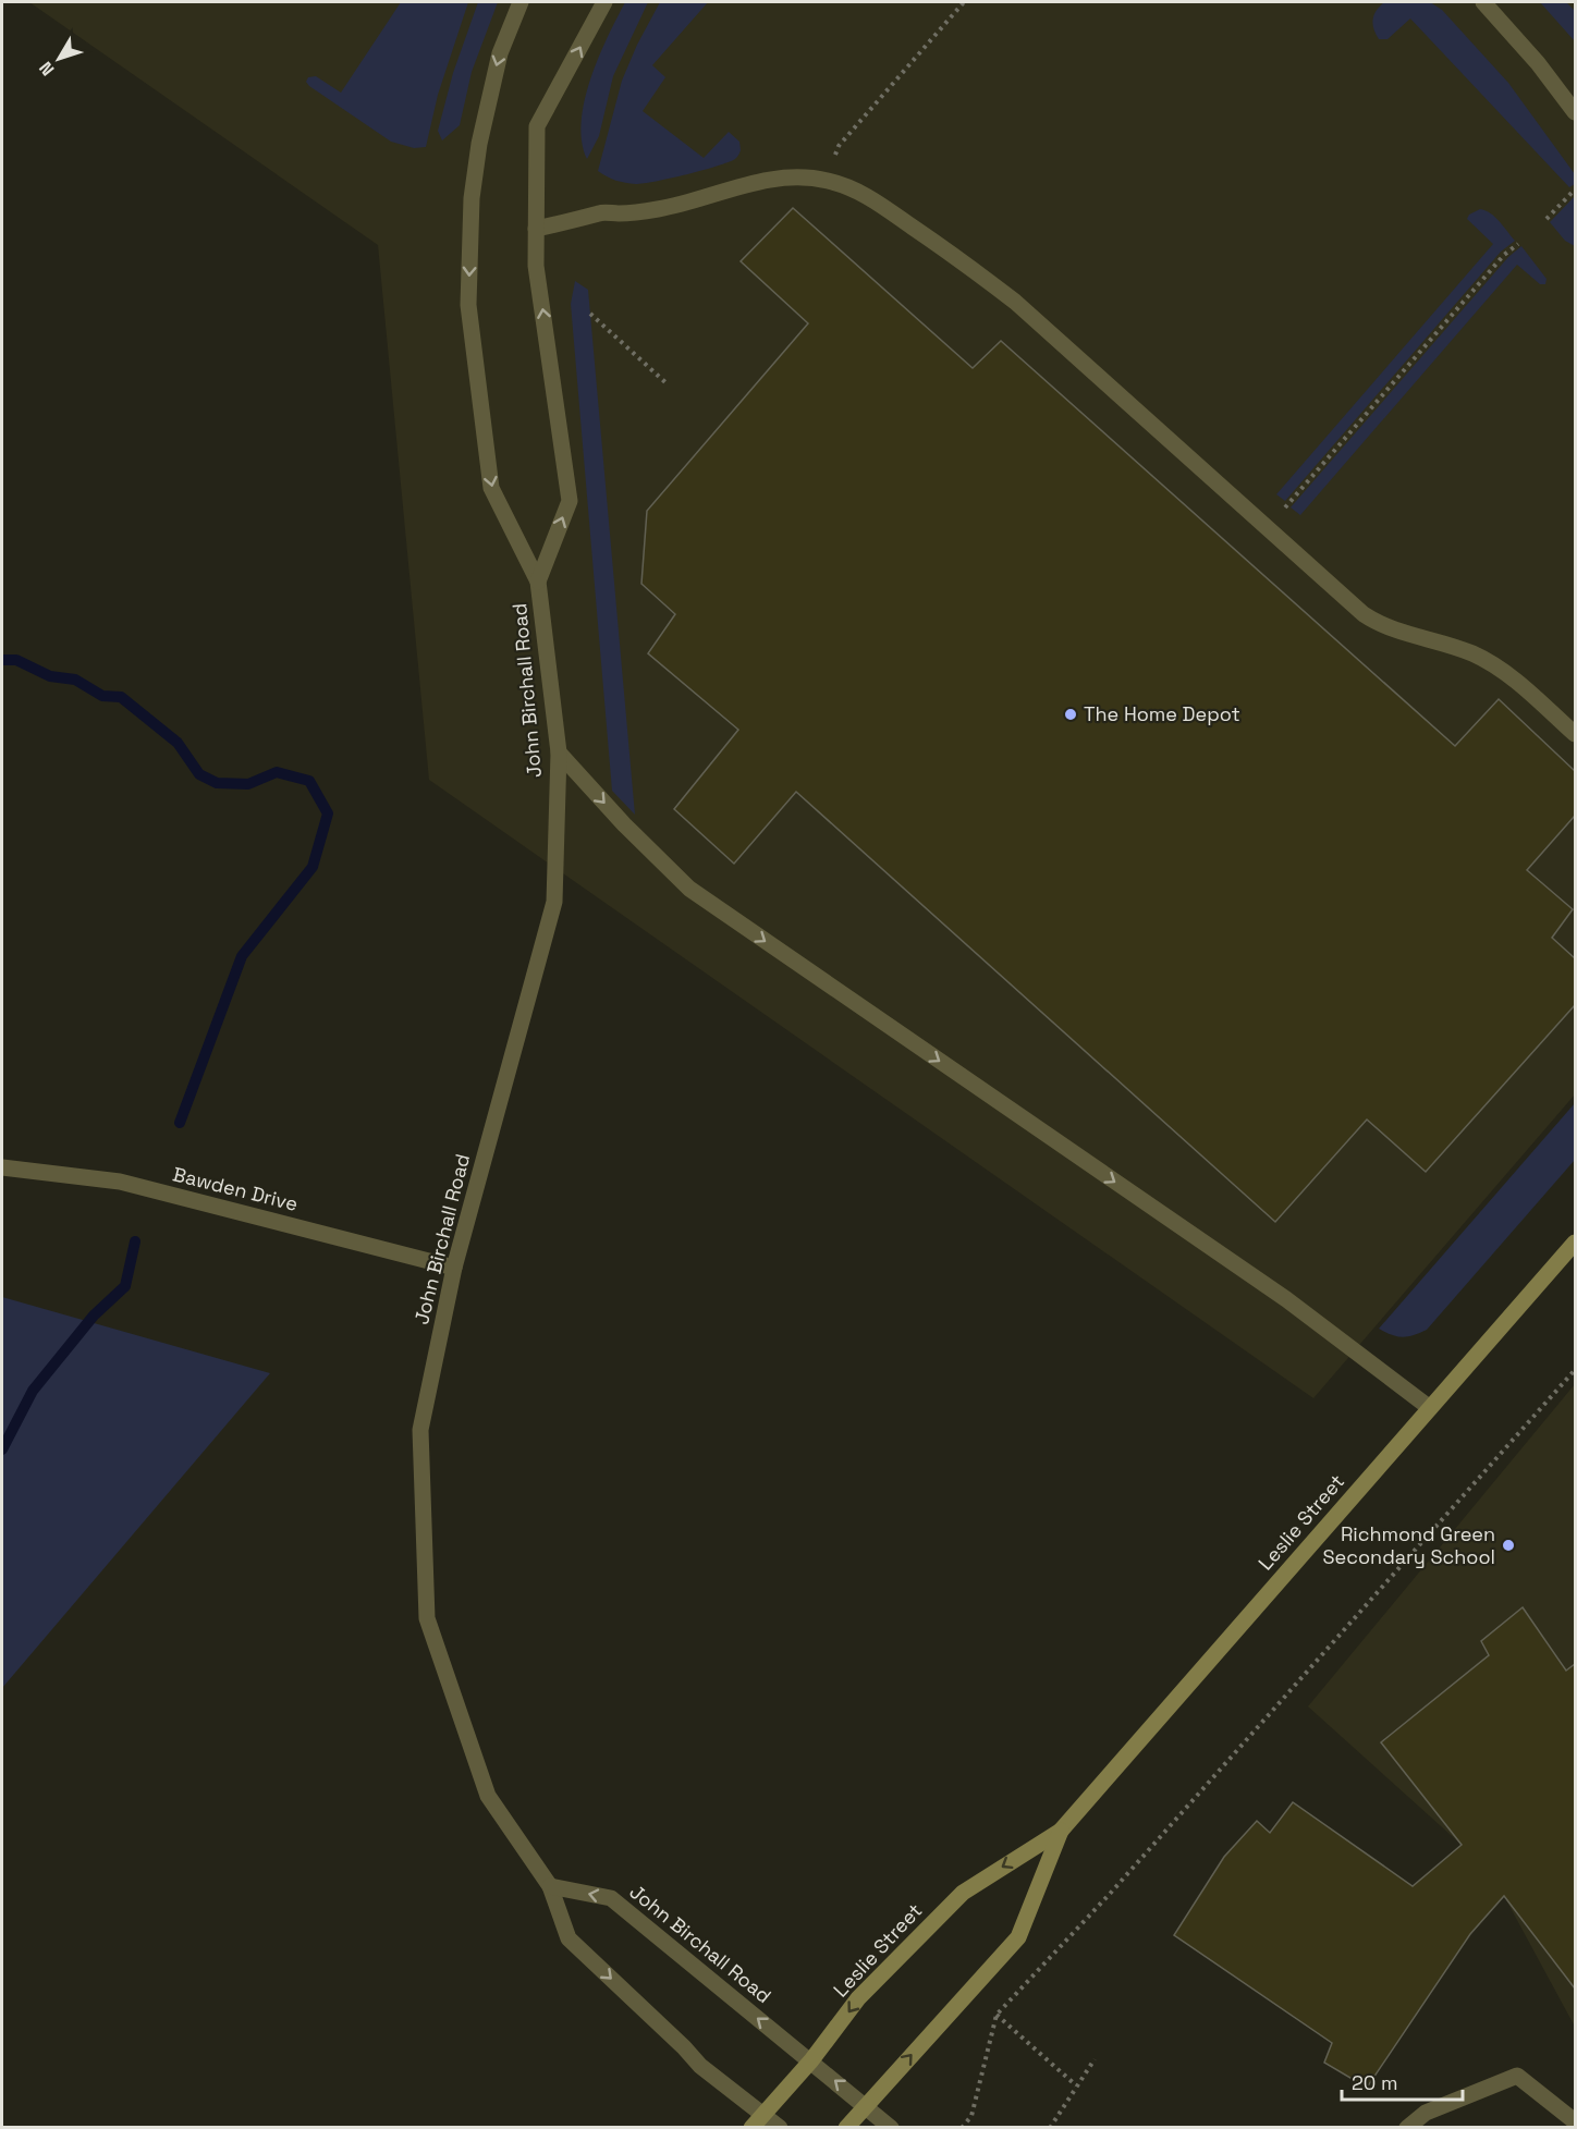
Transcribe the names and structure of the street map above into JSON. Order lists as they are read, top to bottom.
{
  "streets": {
    "main road": ["Leslie Street"],
    "street": ["John Birchall Road", "Bawden Drive"]
  },
  "crossings": [
    ["John Birchall Road", "Bawden Drive"],
    ["John Birchall Road", "Leslie Street"]
  ],
  "places": ["The Home Depot", "Richmond Green Secondary School"],
  "scale_bar": "20 m",
  "north": "bottom left"
}
